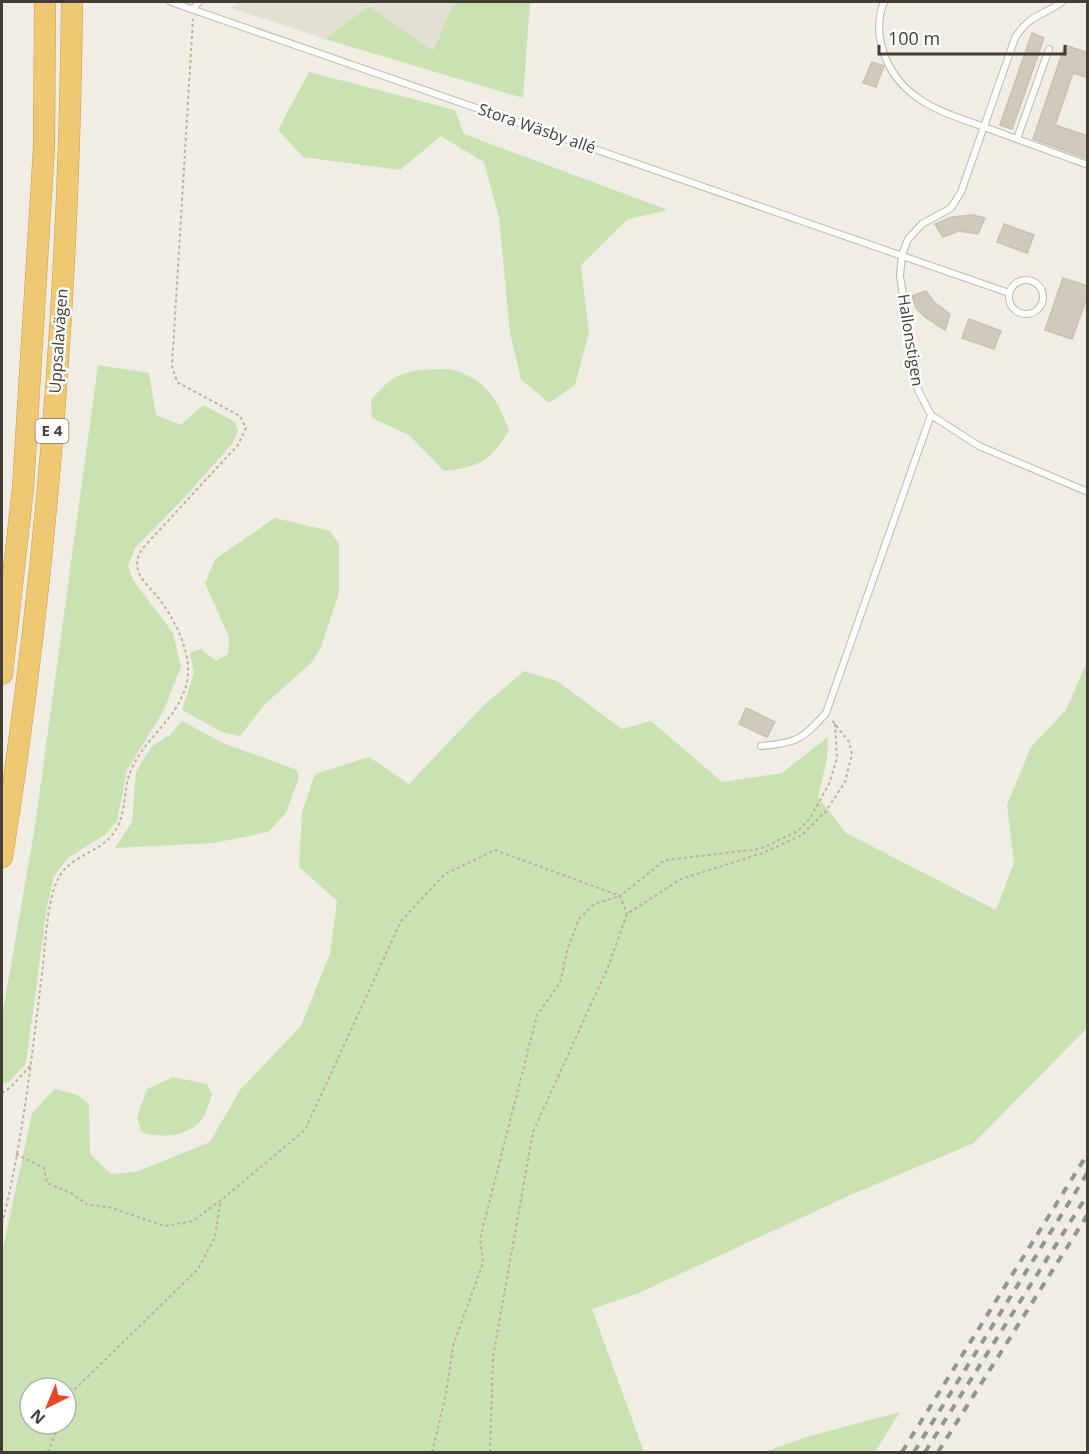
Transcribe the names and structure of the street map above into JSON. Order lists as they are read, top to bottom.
{
  "streets": {
    "highway": ["Uppsalavägen", "E 4"],
    "lane": ["Stora Wäsby allé", "Hallonstigen"]
  },
  "crossings": [
    ["Stora Wäsby allé", "Hallonstigen"]
  ],
  "scale_bar": "100 m",
  "north": "bottom left"
}
